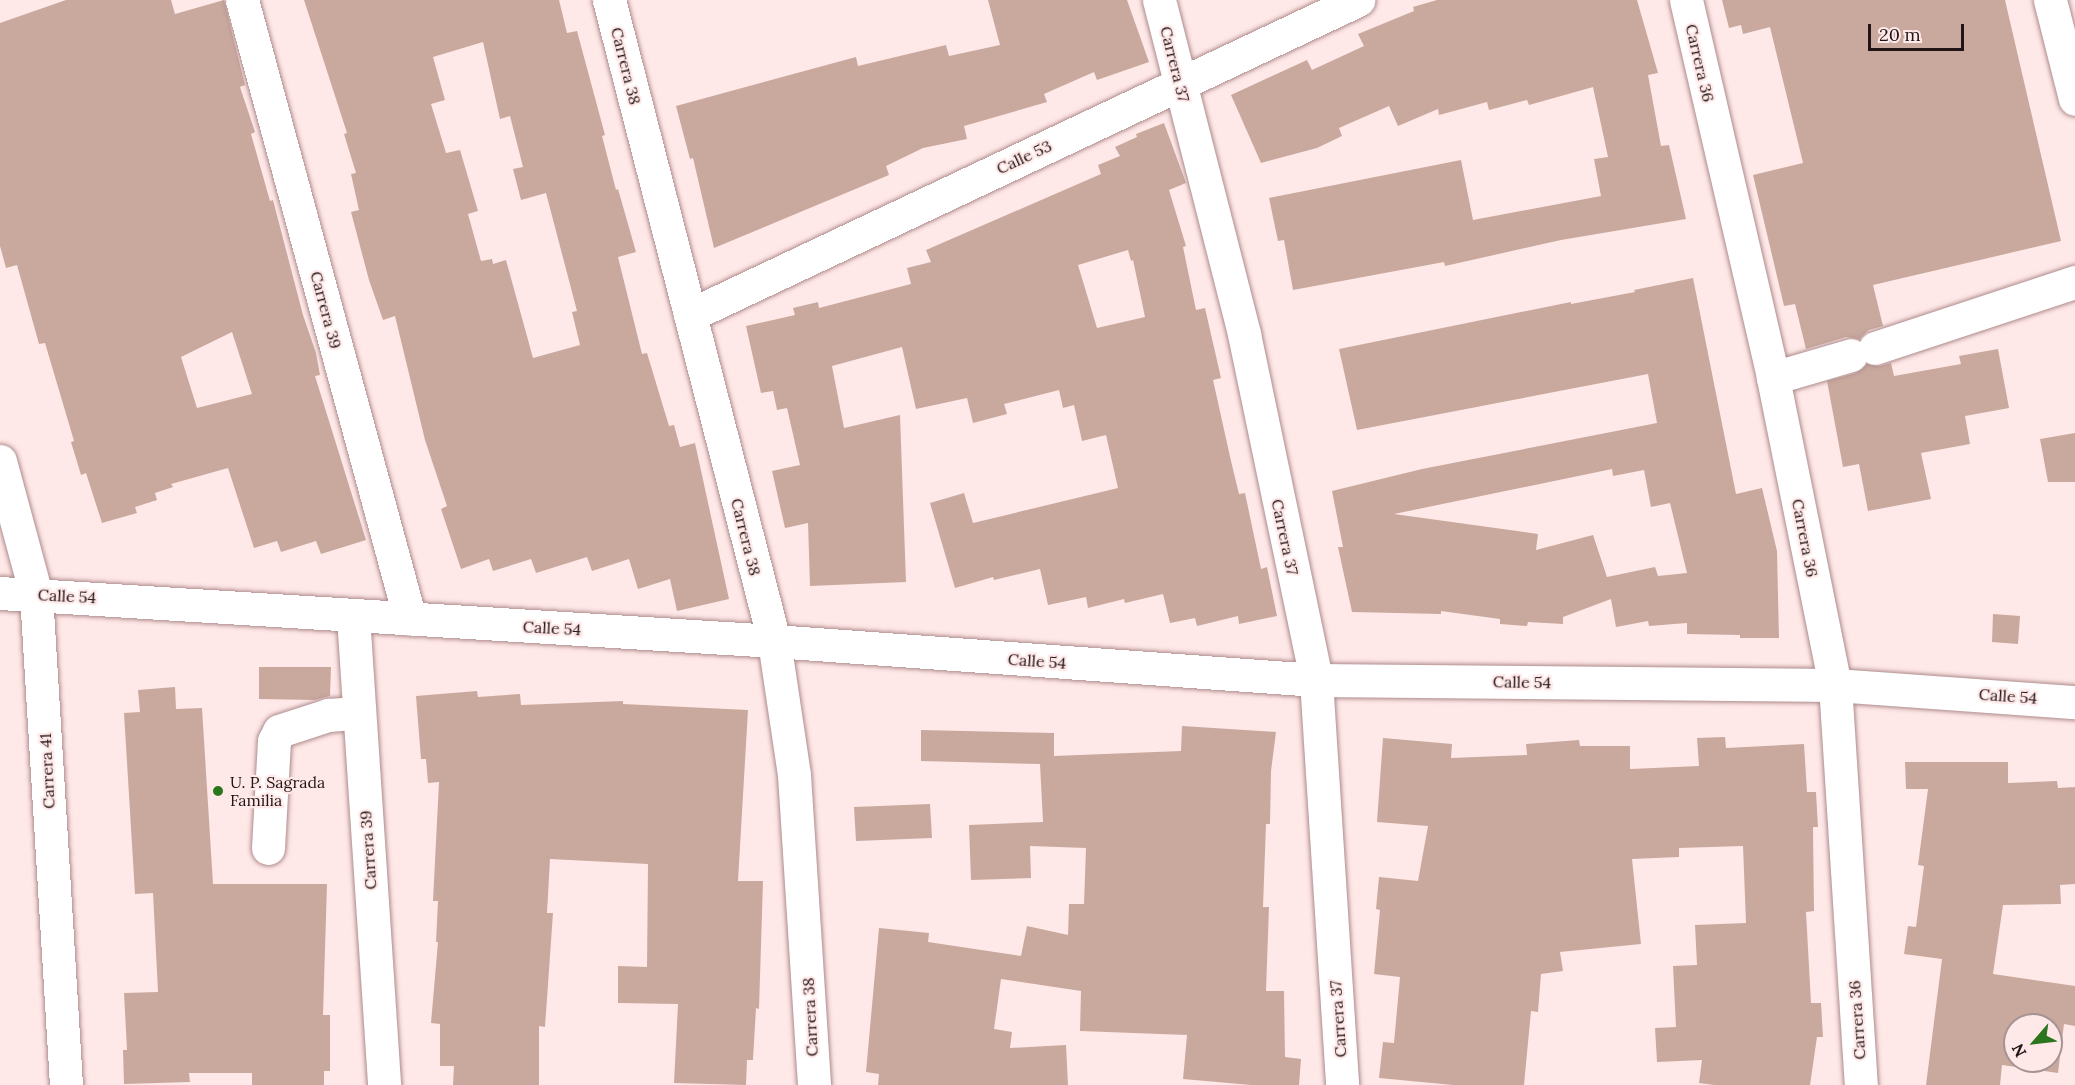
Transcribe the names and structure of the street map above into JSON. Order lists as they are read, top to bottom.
{
  "streets": {
    "street": [
      "Carrera 36",
      "Carrera 37",
      "Carrera 38",
      "Calle 53",
      "Carrera 39",
      "Calle 54",
      "Carrera 41"
    ]
  },
  "crossings": [
    ["Carrera 36", "Calle 54"],
    ["Carrera 37", "Calle 53"],
    ["Carrera 37", "Calle 54"],
    ["Carrera 38", "Calle 53"],
    ["Carrera 38", "Calle 54"],
    ["Carrera 39", "Calle 54"],
    ["Calle 54", "Carrera 41"]
  ],
  "places": ["U. P. Sagrada Familia"],
  "scale_bar": "20 m",
  "north": "bottom left"
}
